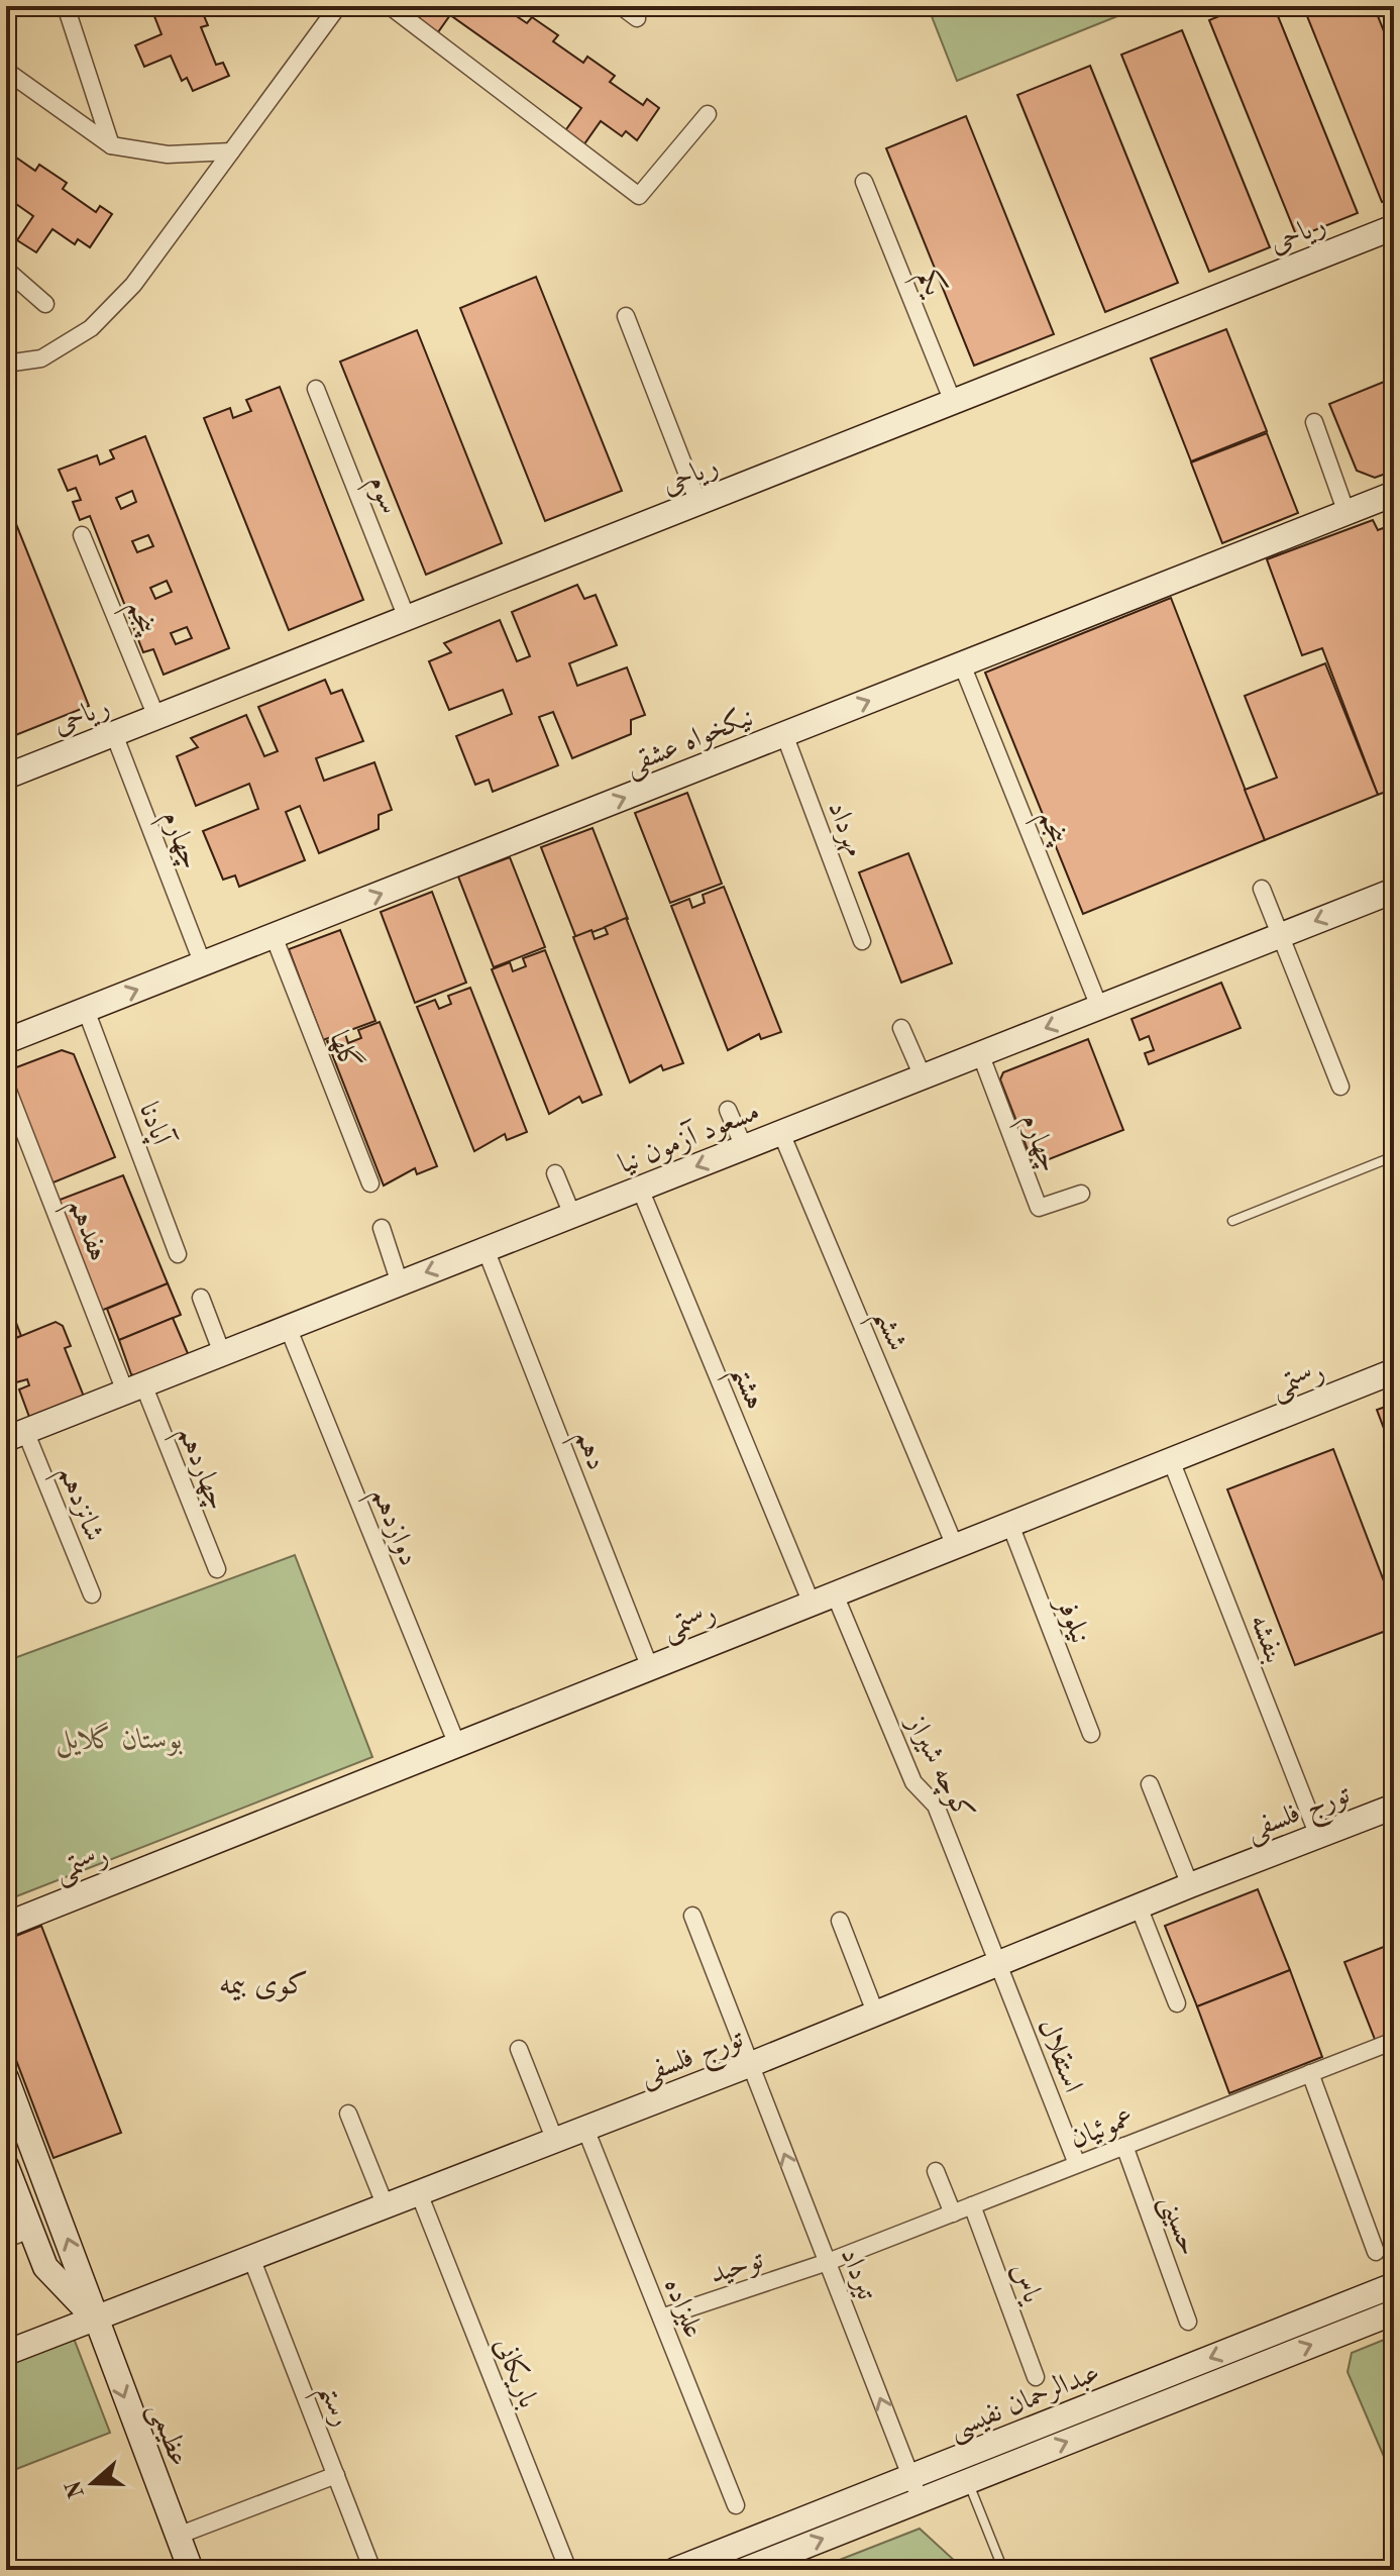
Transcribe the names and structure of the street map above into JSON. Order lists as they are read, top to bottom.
{
  "streets": {
    "street": [
      "ریاحی",
      "یکم",
      "سوم",
      "پنجم",
      "نیکخواه عشقی",
      "مهرداد",
      "چهارم",
      "گلها",
      "آپادنا",
      "مسعود آزمون نیا",
      "هفدهم",
      "ششم",
      "رستمی",
      "هشتم",
      "دهم",
      "چهاردهم",
      "شانزدهم",
      "دوازدهم",
      "نیلوفر",
      "بنفشه",
      "کوچه شیراز",
      "تورج فلسفی",
      "استقلال",
      "عموئیان",
      "حسینی",
      "توحید",
      "تیرداد",
      "یاس",
      "علیزاده",
      "باریکانی",
      "عبدالرحمان نفیسی",
      "رستم",
      "عظیمی"
    ]
  },
  "crossings": [
    ["ریاحی", "یکم"],
    ["ریاحی", "سوم"],
    ["ریاحی", "پنجم"],
    ["ریاحی", "چهارم"],
    ["پنجم", "نیکخواه عشقی"],
    ["پنجم", "مسعود آزمون نیا"],
    ["نیکخواه عشقی", "مهرداد"],
    ["نیکخواه عشقی", "چهارم"],
    ["نیکخواه عشقی", "گلها"],
    ["نیکخواه عشقی", "آپادنا"],
    ["چهارم", "مسعود آزمون نیا"],
    ["مسعود آزمون نیا", "هفدهم"],
    ["مسعود آزمون نیا", "ششم"],
    ["مسعود آزمون نیا", "هشتم"],
    ["مسعود آزمون نیا", "دهم"],
    ["مسعود آزمون نیا", "چهاردهم"],
    ["مسعود آزمون نیا", "شانزدهم"],
    ["مسعود آزمون نیا", "دوازدهم"],
    ["هفدهم", "چهاردهم"],
    ["ششم", "رستمی"],
    ["رستمی", "هشتم"],
    ["رستمی", "دهم"],
    ["رستمی", "دوازدهم"],
    ["رستمی", "نیلوفر"],
    ["رستمی", "بنفشه"],
    ["رستمی", "کوچه شیراز"],
    ["بنفشه", "تورج فلسفی"],
    ["کوچه شیراز", "تورج فلسفی"],
    ["کوچه شیراز", "استقلال"],
    ["تورج فلسفی", "استقلال"],
    ["تورج فلسفی", "تیرداد"],
    ["تورج فلسفی", "علیزاده"],
    ["تورج فلسفی", "باریکانی"],
    ["تورج فلسفی", "رستم"],
    ["تورج فلسفی", "عظیمی"],
    ["استقلال", "عموئیان"],
    ["عموئیان", "حسینی"],
    ["عموئیان", "توحید"],
    ["عموئیان", "تیرداد"],
    ["عموئیان", "یاس"],
    ["توحید", "تیرداد"],
    ["توحید", "علیزاده"],
    ["تیرداد", "عبدالرحمان نفیسی"]
  ],
  "one_way": ["نیکخواه عشقی", "تیرداد"],
  "districts": ["کوی بیمه"],
  "parks": ["بوستان گلایل"],
  "north": "left"
}
